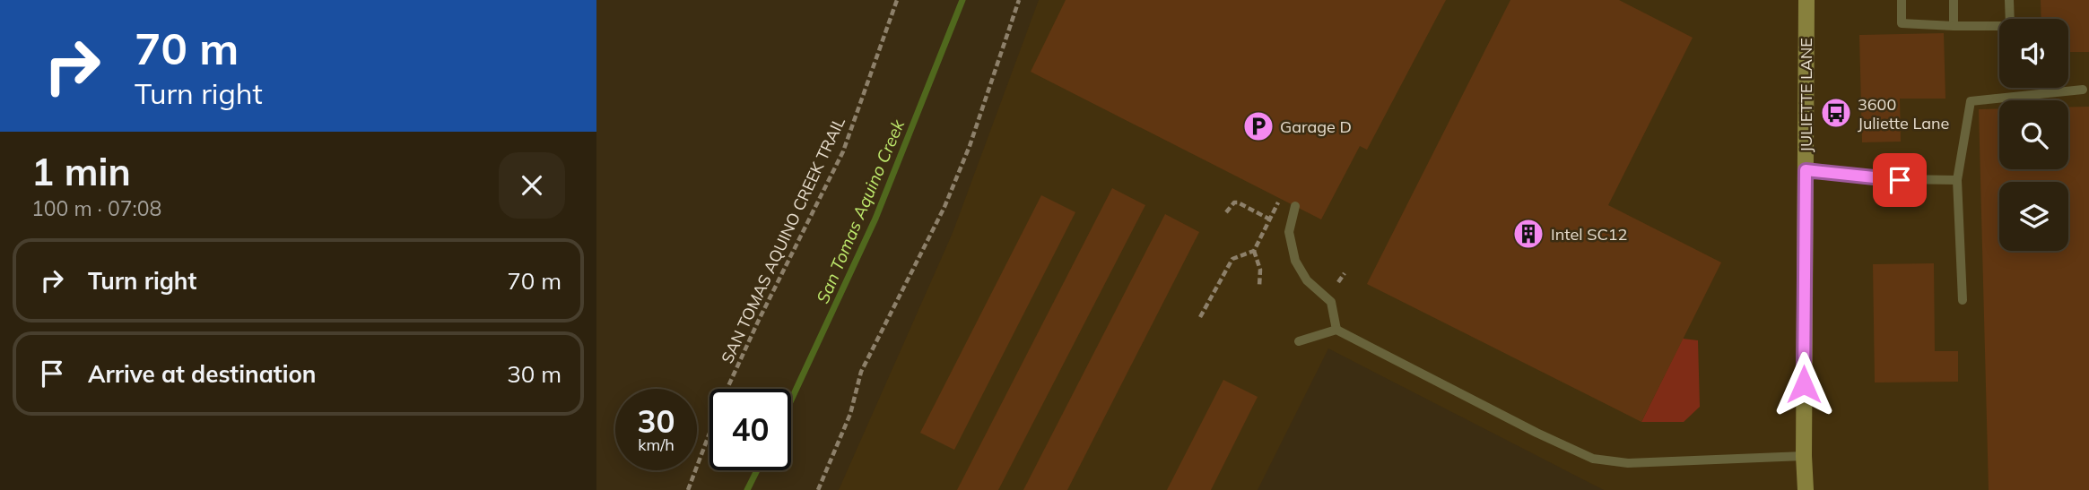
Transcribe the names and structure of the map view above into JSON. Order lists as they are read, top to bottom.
{
  "streets": {
    "street": ["JULIETTE LANE"],
    "path": ["SAN TOMAS AQUINO CREEK TRAIL"]
  },
  "water": ["San Tomas Aquino Creek"],
  "places": {
    "bus stop": ["3600 Juliette Lane"],
    "parking": ["Garage D"],
    "building": ["Intel SC12"]
  },
  "page": {
    "turn": ["70 m", "Turn right"],
    "heading": ["1 min", "100 m · 07:08"],
    "list": [
      {
        "name": "Turn right",
        "value": "70 m"
      },
      {
        "name": "Arrive at destination",
        "value": "30 m"
      }
    ],
    "speed": "30 km/h",
    "limit": "40"
  }
}
